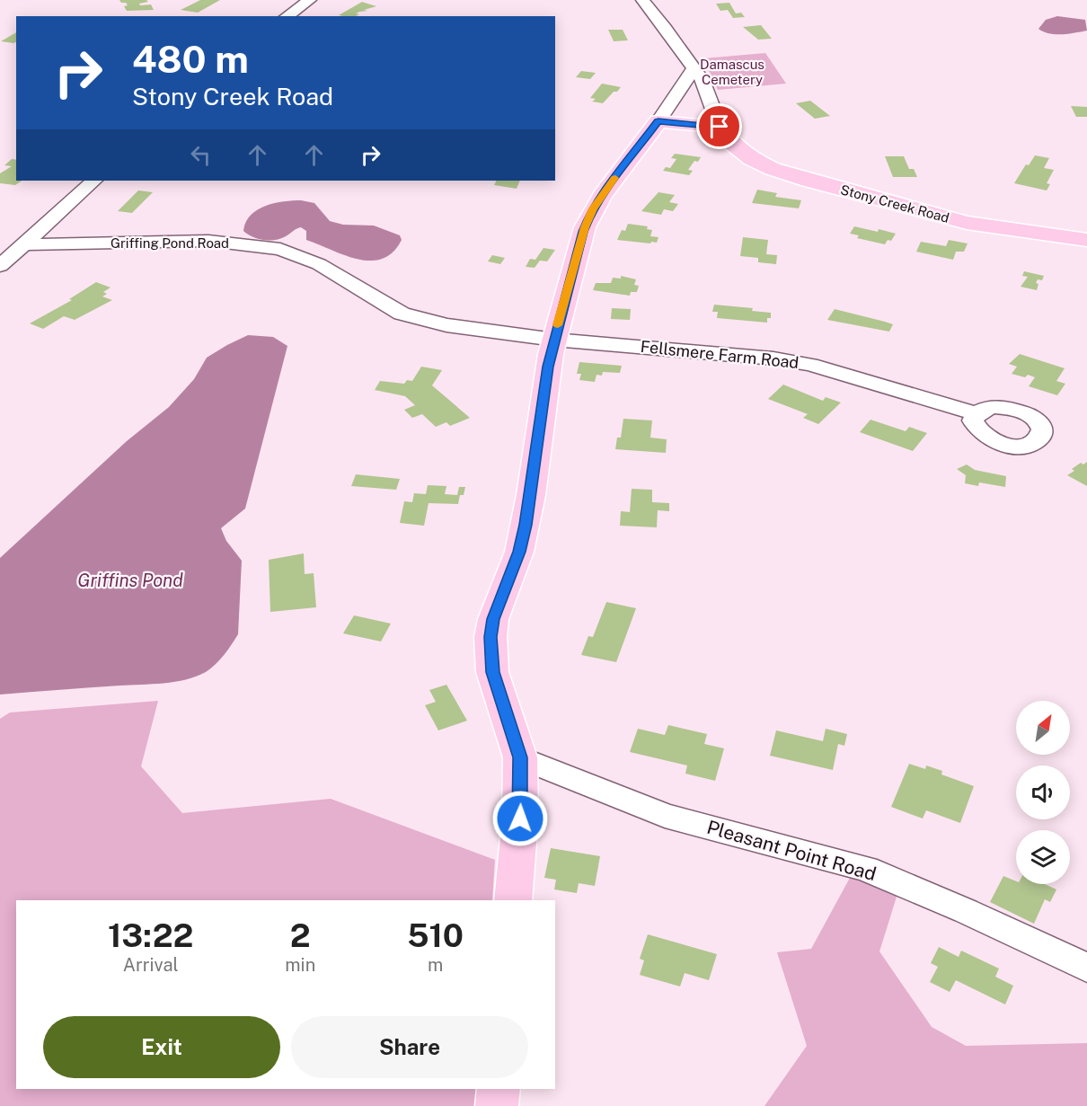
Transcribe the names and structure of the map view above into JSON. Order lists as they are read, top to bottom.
{
  "streets": {
    "main road": ["Stony Creek Road"],
    "street": ["Griffing Pond Road", "Fellsmere Farm Road", "Pleasant Point Road"]
  },
  "crossings": [
    ["Griffing Pond Road", "Fellsmere Farm Road"]
  ],
  "water": ["Griffins Pond"],
  "parks": ["Damascus Cemetery"],
  "north": "top right",
  "page": {
    "turn": ["480 m", "Stony Creek Road"],
    "eta": [
      "13:22",
      "Arrival",
      "2",
      "min",
      "510",
      "m"
    ],
    "buttons": ["Exit", "Share"]
  }
}
